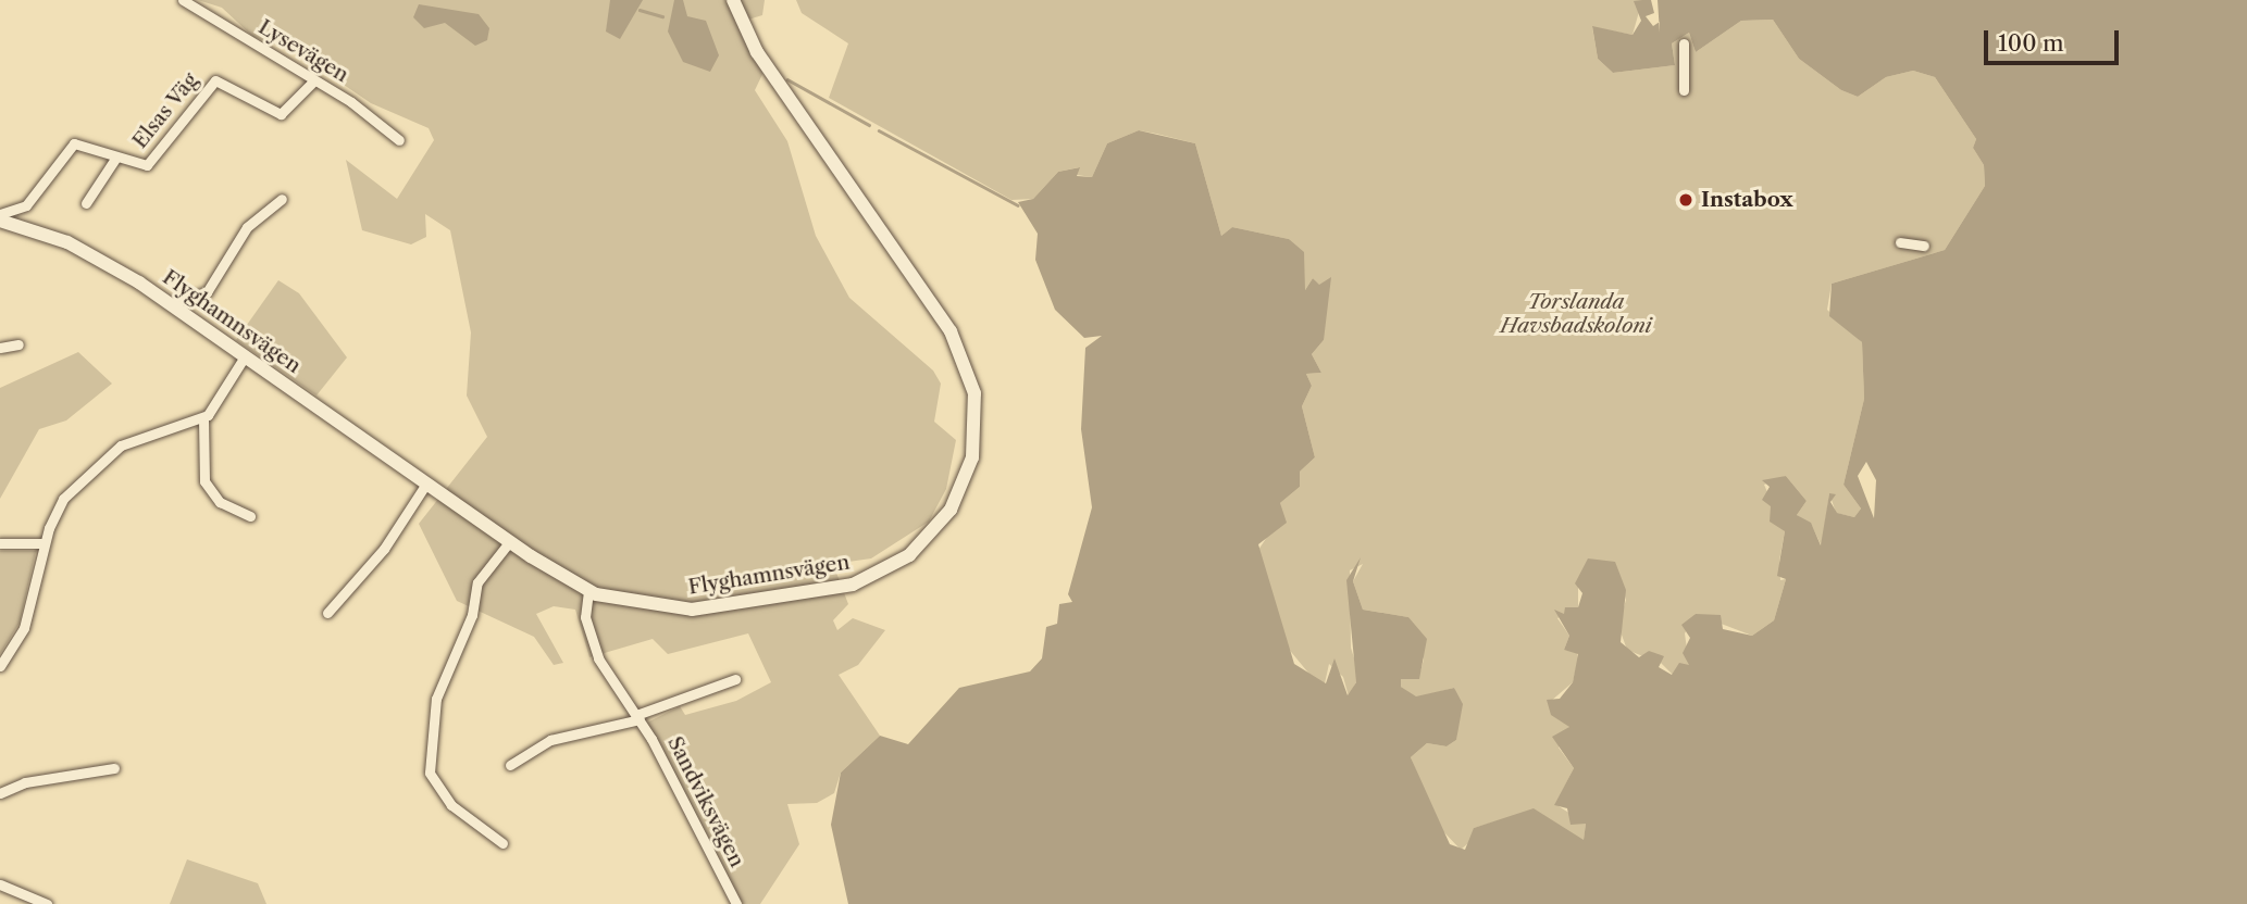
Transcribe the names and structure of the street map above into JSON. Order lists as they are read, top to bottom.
{
  "streets": {
    "street": [
      "Lysevägen",
      "Elsas Väg",
      "Flyghamnsvägen",
      "Sandviksvägen"
    ]
  },
  "crossings": [
    ["Lysevägen", "Elsas Väg"],
    ["Flyghamnsvägen", "Sandviksvägen"]
  ],
  "parks": ["Torslanda Havsbadskoloni"],
  "places": ["Instabox"],
  "scale_bar": "100 m"
}
